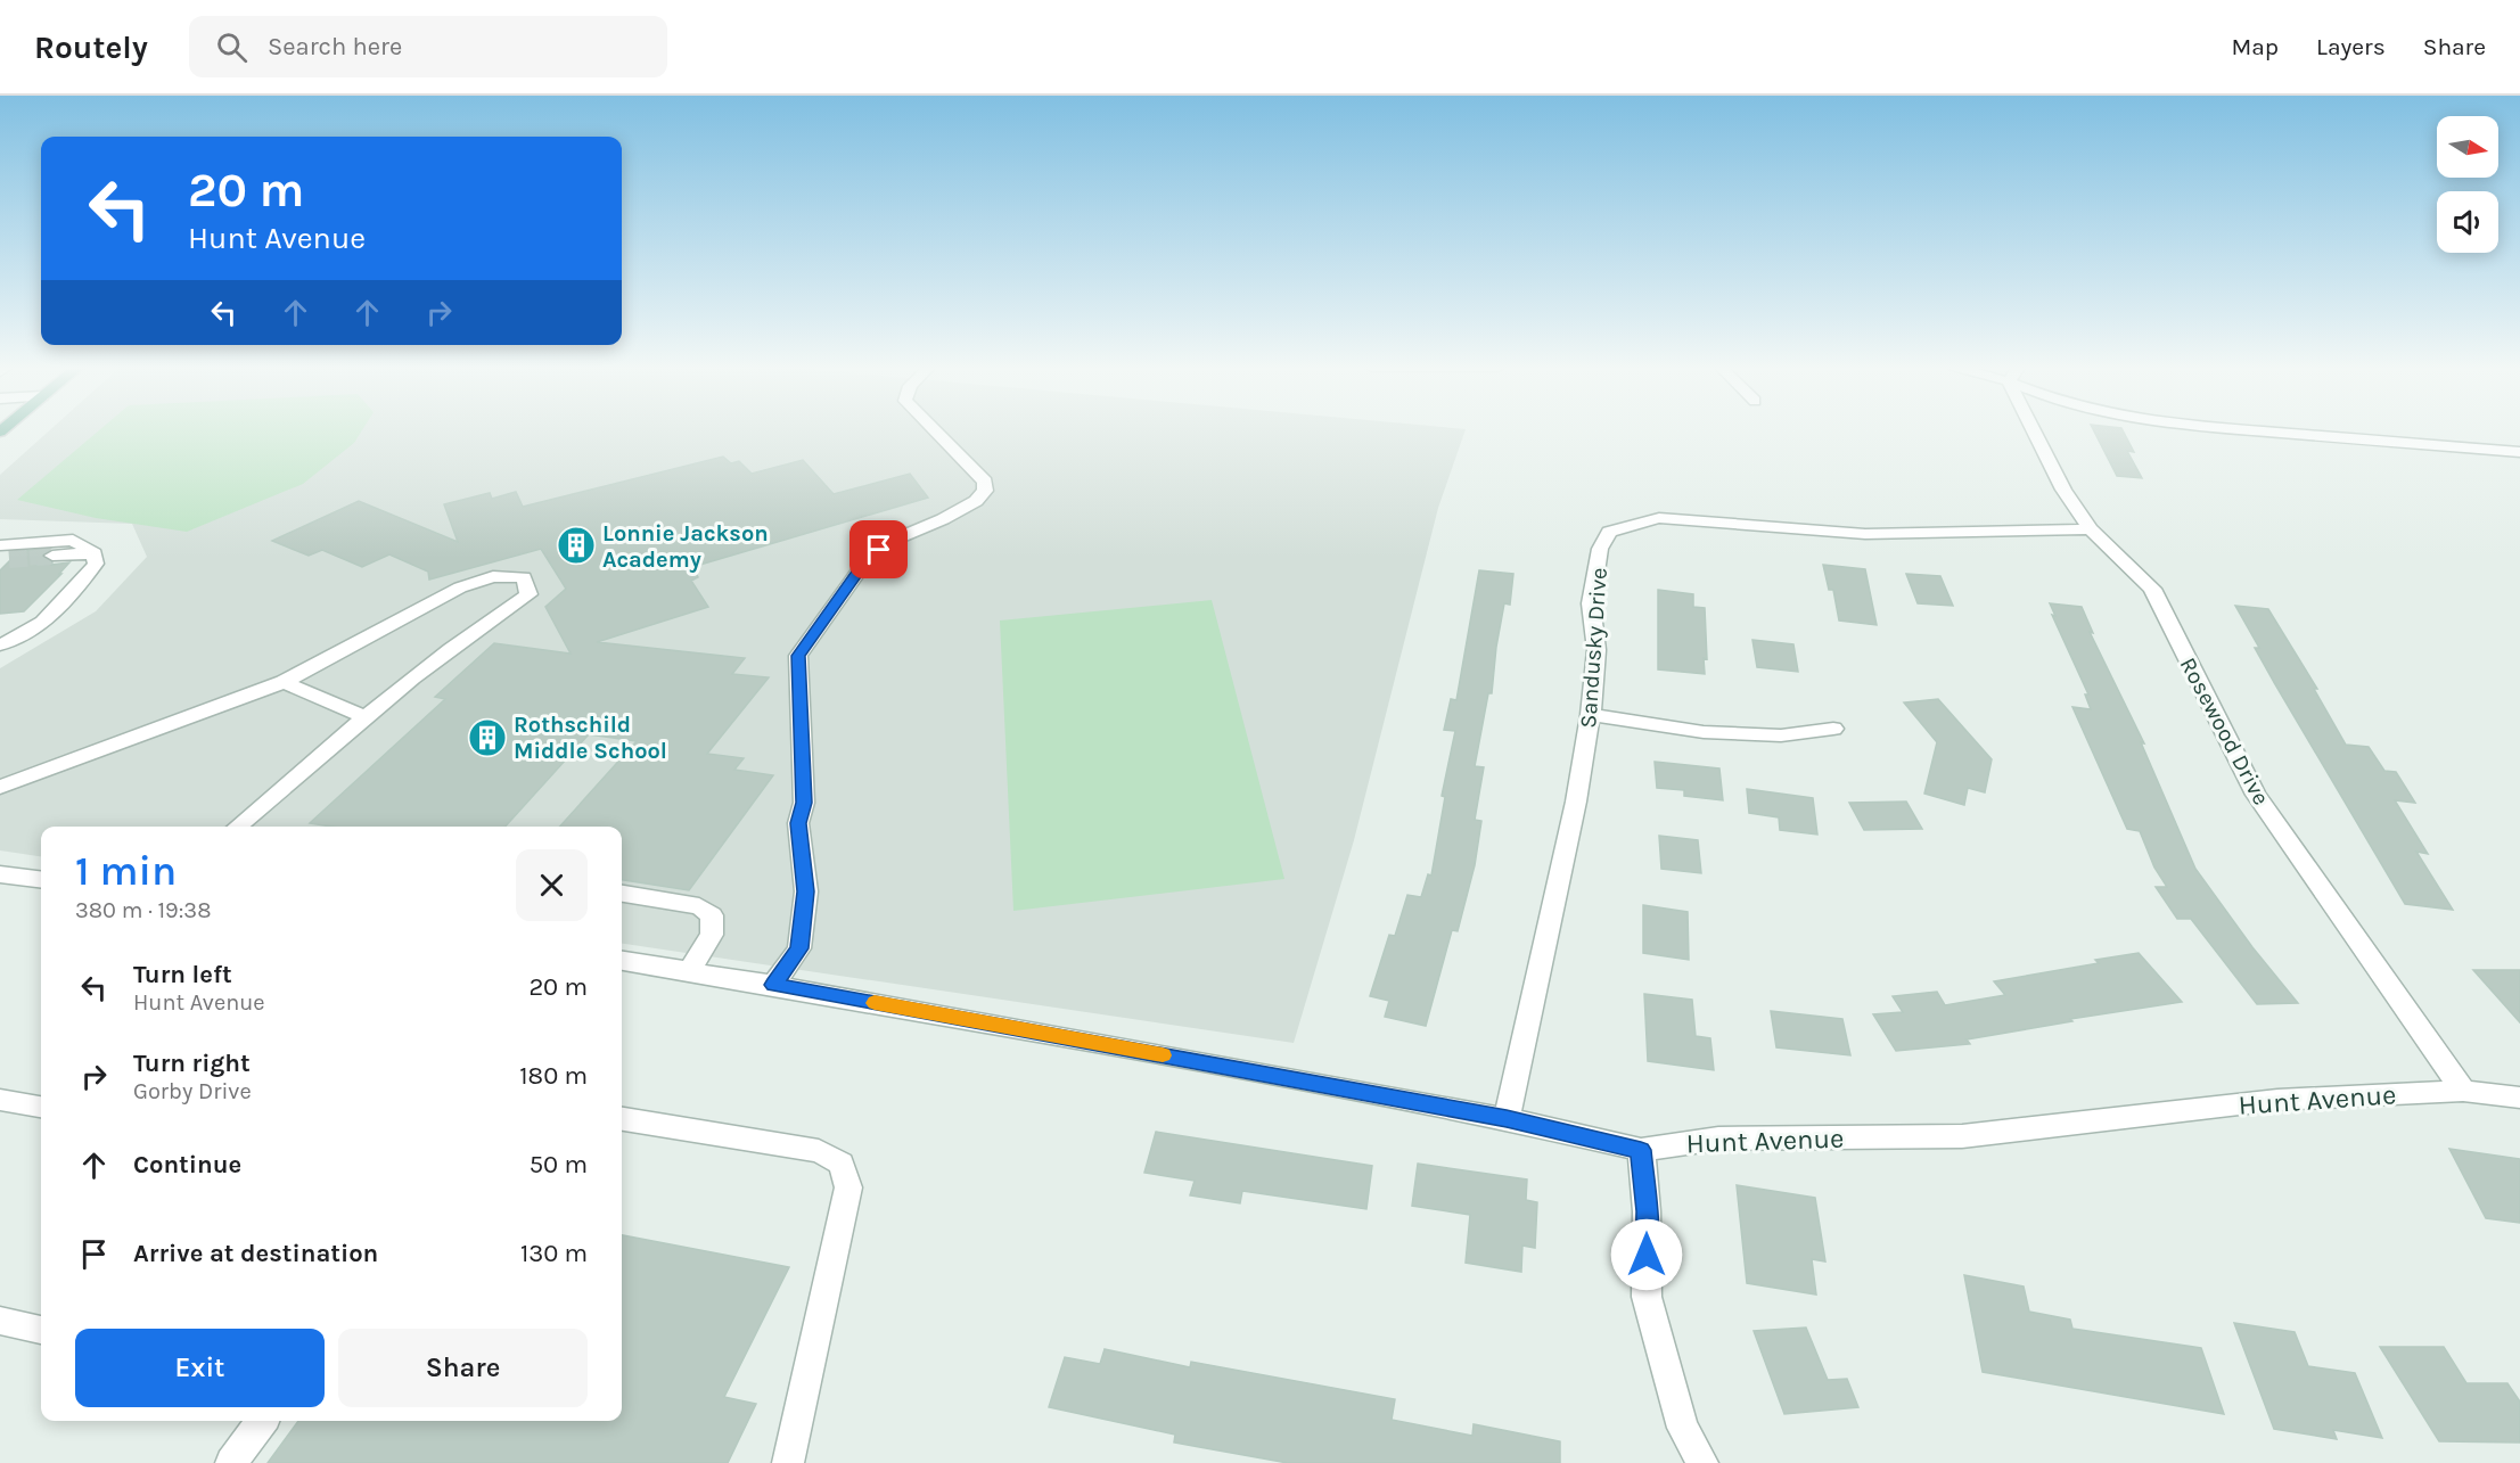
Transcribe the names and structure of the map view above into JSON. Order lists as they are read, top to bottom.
{
  "streets": {
    "street": ["Sandusky Drive", "Rosewood Drive", "Hunt Avenue"]
  },
  "crossings": [
    ["Sandusky Drive", "Rosewood Drive"],
    ["Sandusky Drive", "Hunt Avenue"],
    ["Rosewood Drive", "Hunt Avenue"]
  ],
  "places": {
    "building": ["Lonnie Jackson Academy", "Rothschild Middle School"]
  },
  "north": "right",
  "page": {
    "header": "Routely",
    "search": "Search here",
    "nav": ["Map", "Layers", "Share"],
    "turn": ["20 m", "Hunt Avenue"],
    "heading": ["1 min", "380 m · 19:38"],
    "list": [
      {
        "name": "Turn left",
        "note": "Hunt Avenue",
        "value": "20 m"
      },
      {
        "name": "Turn right",
        "note": "Gorby Drive",
        "value": "180 m"
      },
      {
        "name": "Continue",
        "value": "50 m"
      },
      {
        "name": "Arrive at destination",
        "value": "130 m"
      }
    ],
    "buttons": ["Exit", "Share"]
  }
}
